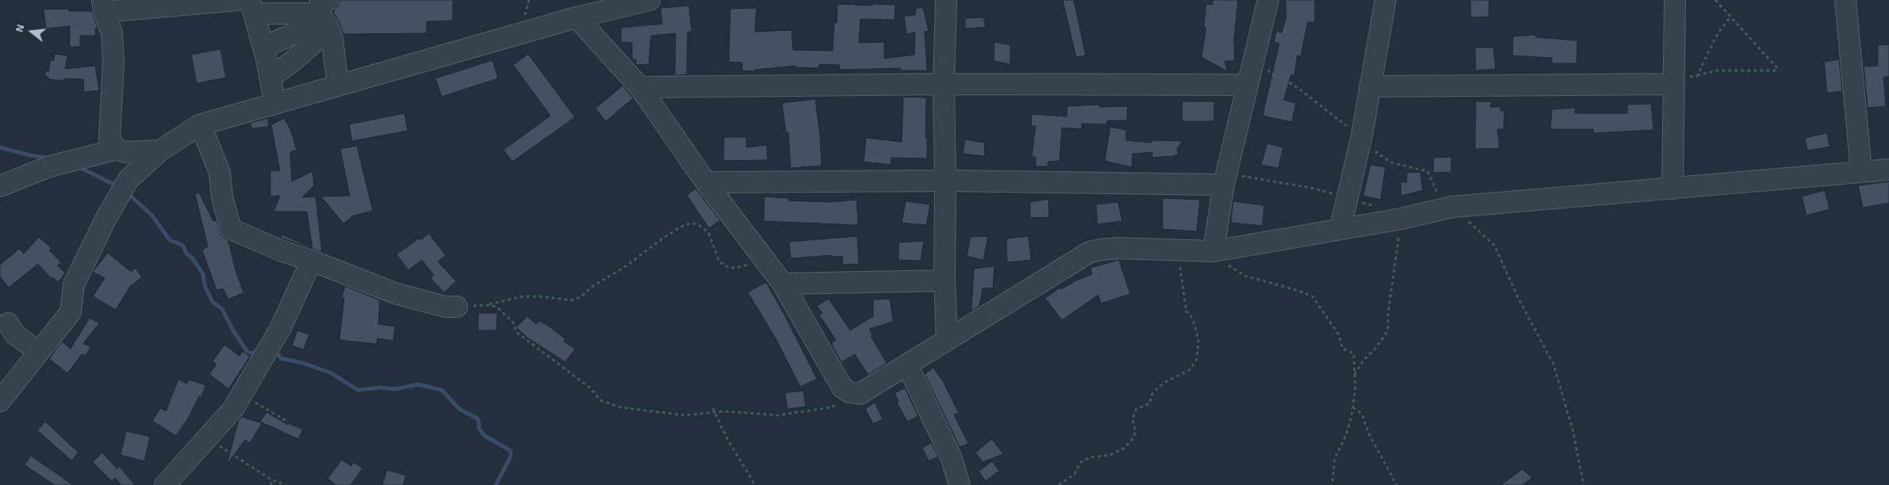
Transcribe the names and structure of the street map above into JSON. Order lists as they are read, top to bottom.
{
  "north": "left"
}
